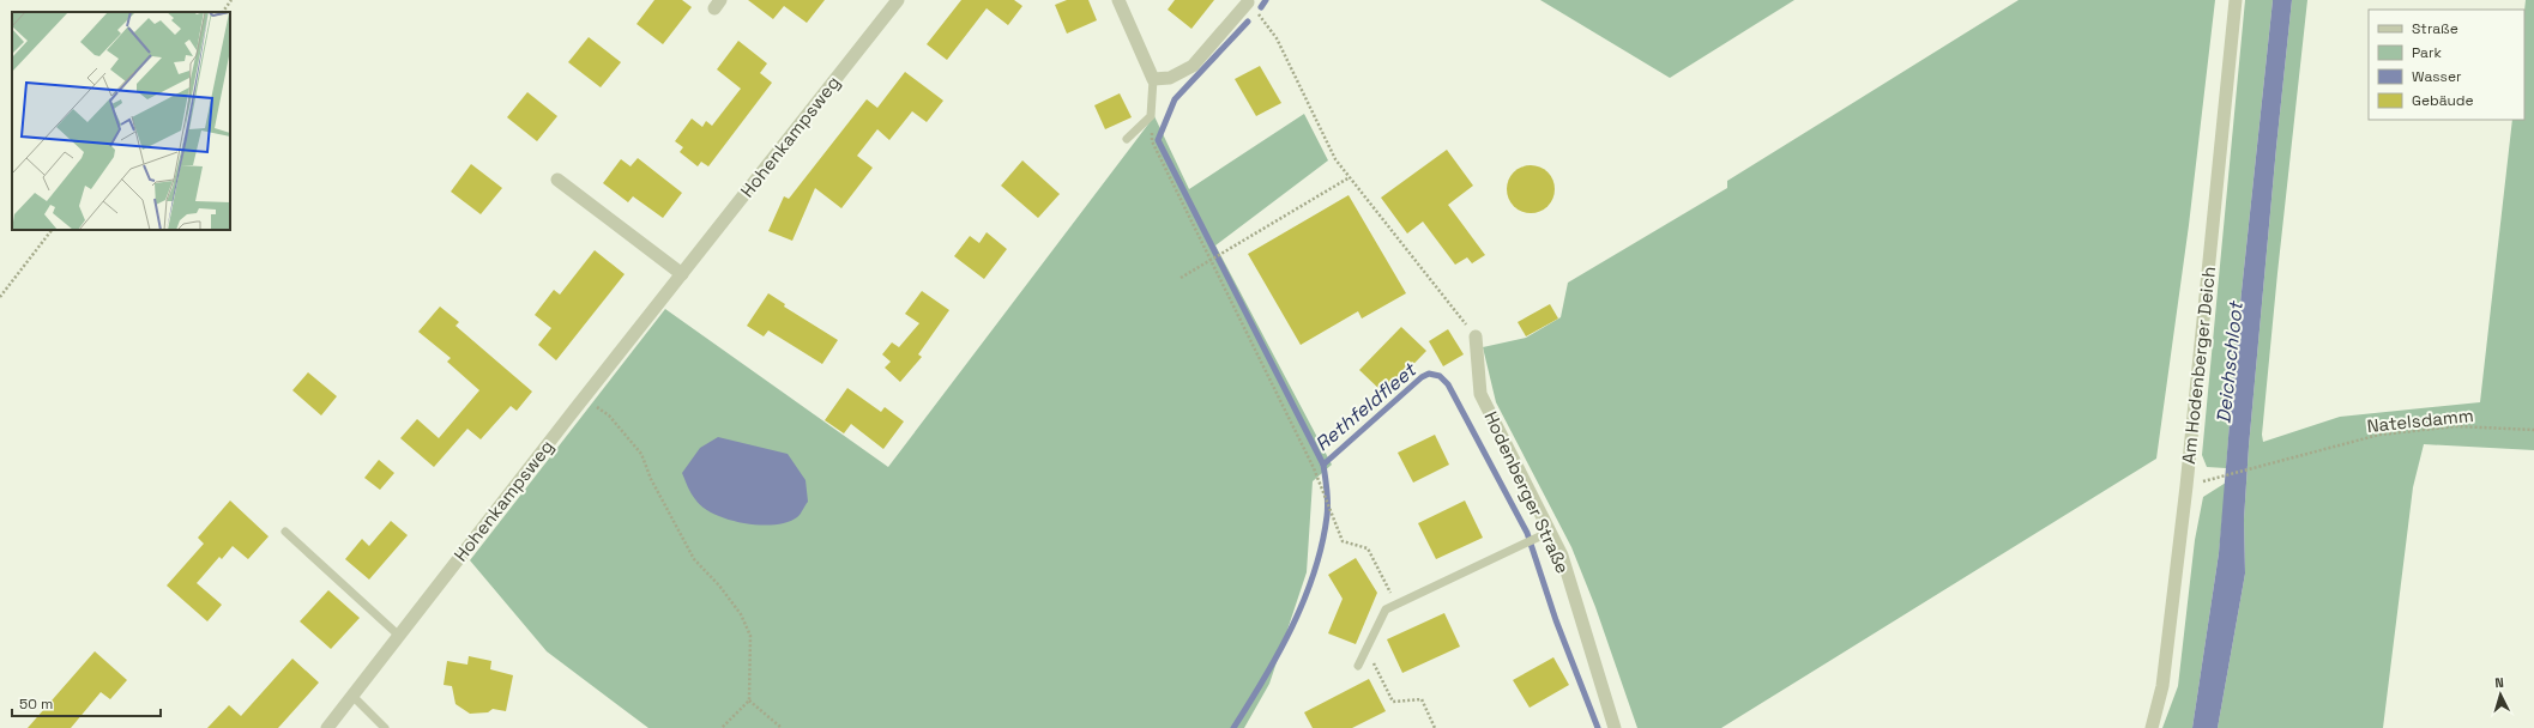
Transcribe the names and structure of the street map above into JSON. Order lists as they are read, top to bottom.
{
  "streets": {
    "street": ["Hohenkampsweg", "Am Hodenberger Deich", "Hodenberger Straße"],
    "path": ["Natelsdamm"]
  },
  "water": ["Deichschloot", "Rethfeldfleet"],
  "legend": [
    "Straße",
    "Park",
    "Wasser",
    "Gebäude"
  ],
  "scale_bar": "50 m",
  "north": "top"
}
